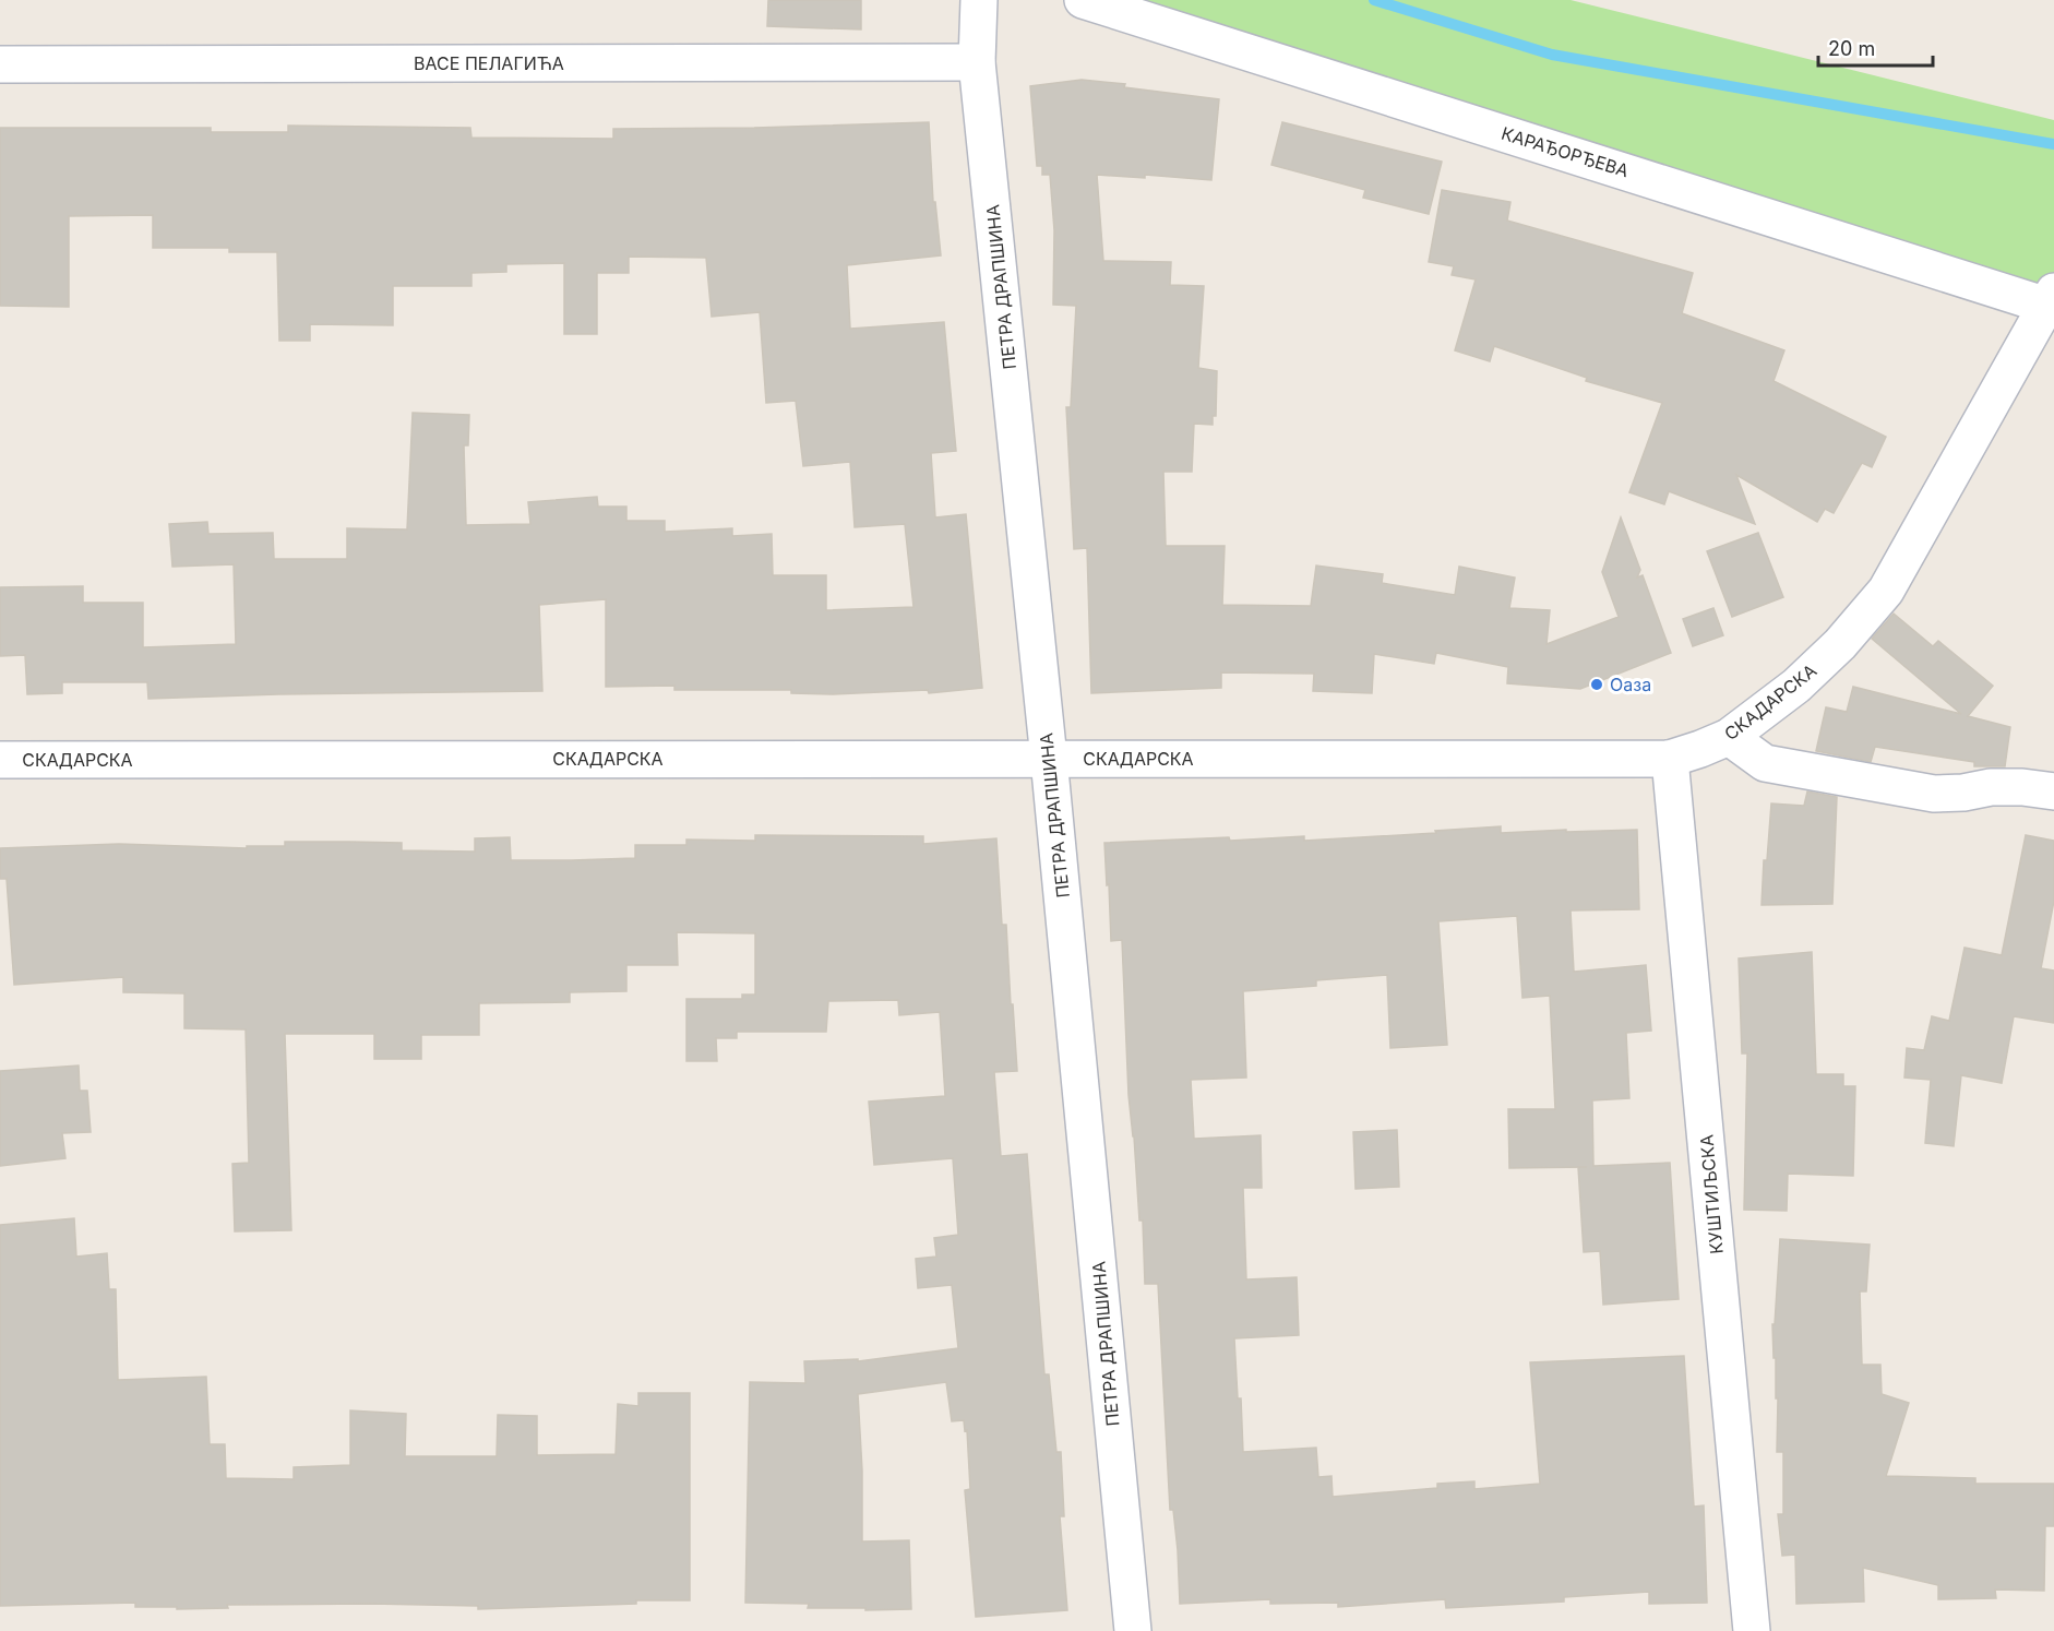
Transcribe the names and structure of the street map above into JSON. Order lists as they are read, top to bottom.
{
  "streets": {
    "street": [
      "ВАСЕ ПЕЛАГИЋА",
      "КАРАЂОРЂЕВА",
      "ПЕТРА ДРАПШИНА",
      "СКАДАРСКА",
      "КУШТИЉСКА"
    ]
  },
  "crossings": [
    ["ВАСЕ ПЕЛАГИЋА", "ПЕТРА ДРАПШИНА"],
    ["КАРАЂОРЂЕВА", "СКАДАРСКА"],
    ["ПЕТРА ДРАПШИНА", "СКАДАРСКА"],
    ["СКАДАРСКА", "КУШТИЉСКА"]
  ],
  "places": ["Оаза"],
  "scale_bar": "20 m"
}
